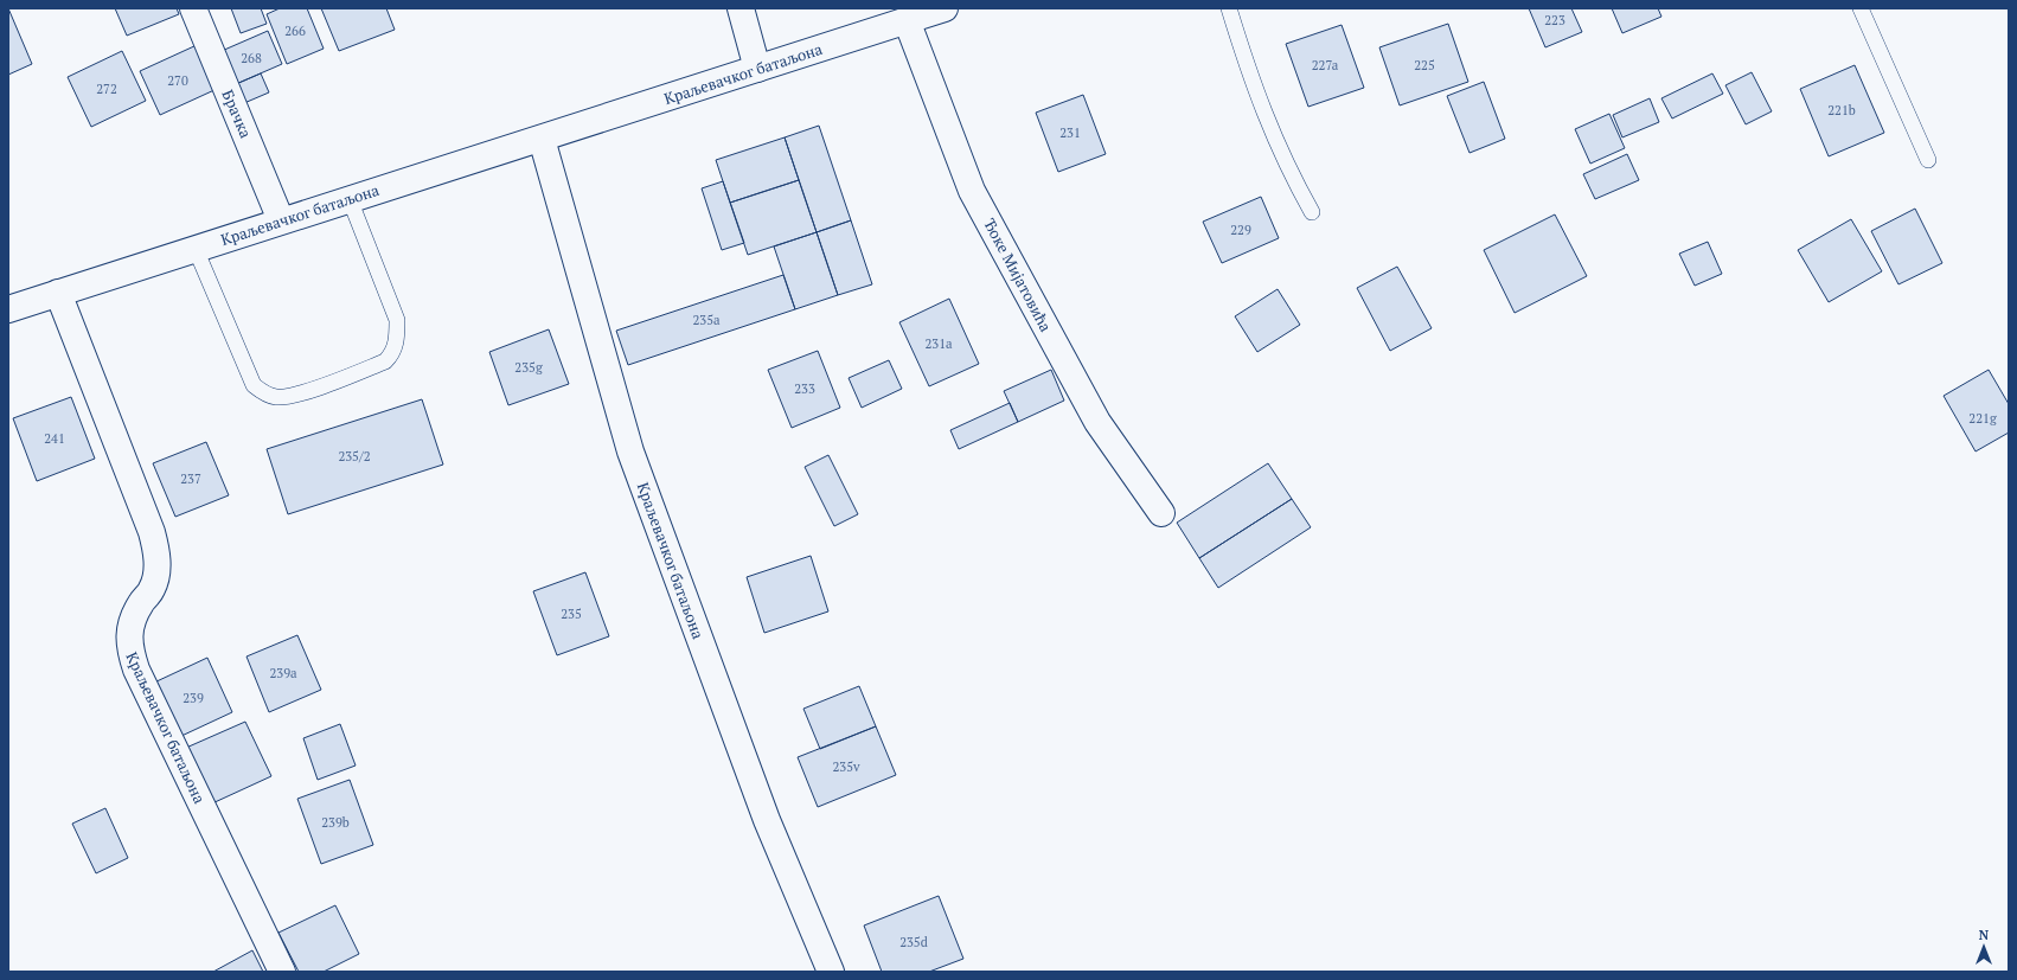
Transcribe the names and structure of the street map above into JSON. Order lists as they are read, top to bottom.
{
  "streets": {
    "street": ["Краљевачког батаљона", "Брачка", "Ђоке Мијатовића"]
  },
  "crossings": [
    ["Краљевачког батаљона", "Брачка"],
    ["Краљевачког батаљона", "Ђоке Мијатовића"]
  ],
  "house_numbers": [
    "223",
    "266",
    "268",
    "227a",
    "225",
    "270",
    "272",
    "221b",
    "231",
    "229",
    "235a",
    "231a",
    "235g",
    "233",
    "221g",
    "241",
    "235/2",
    "237",
    "235",
    "239a",
    "239",
    "235v",
    "239b",
    "235d"
  ],
  "north": "top"
}
